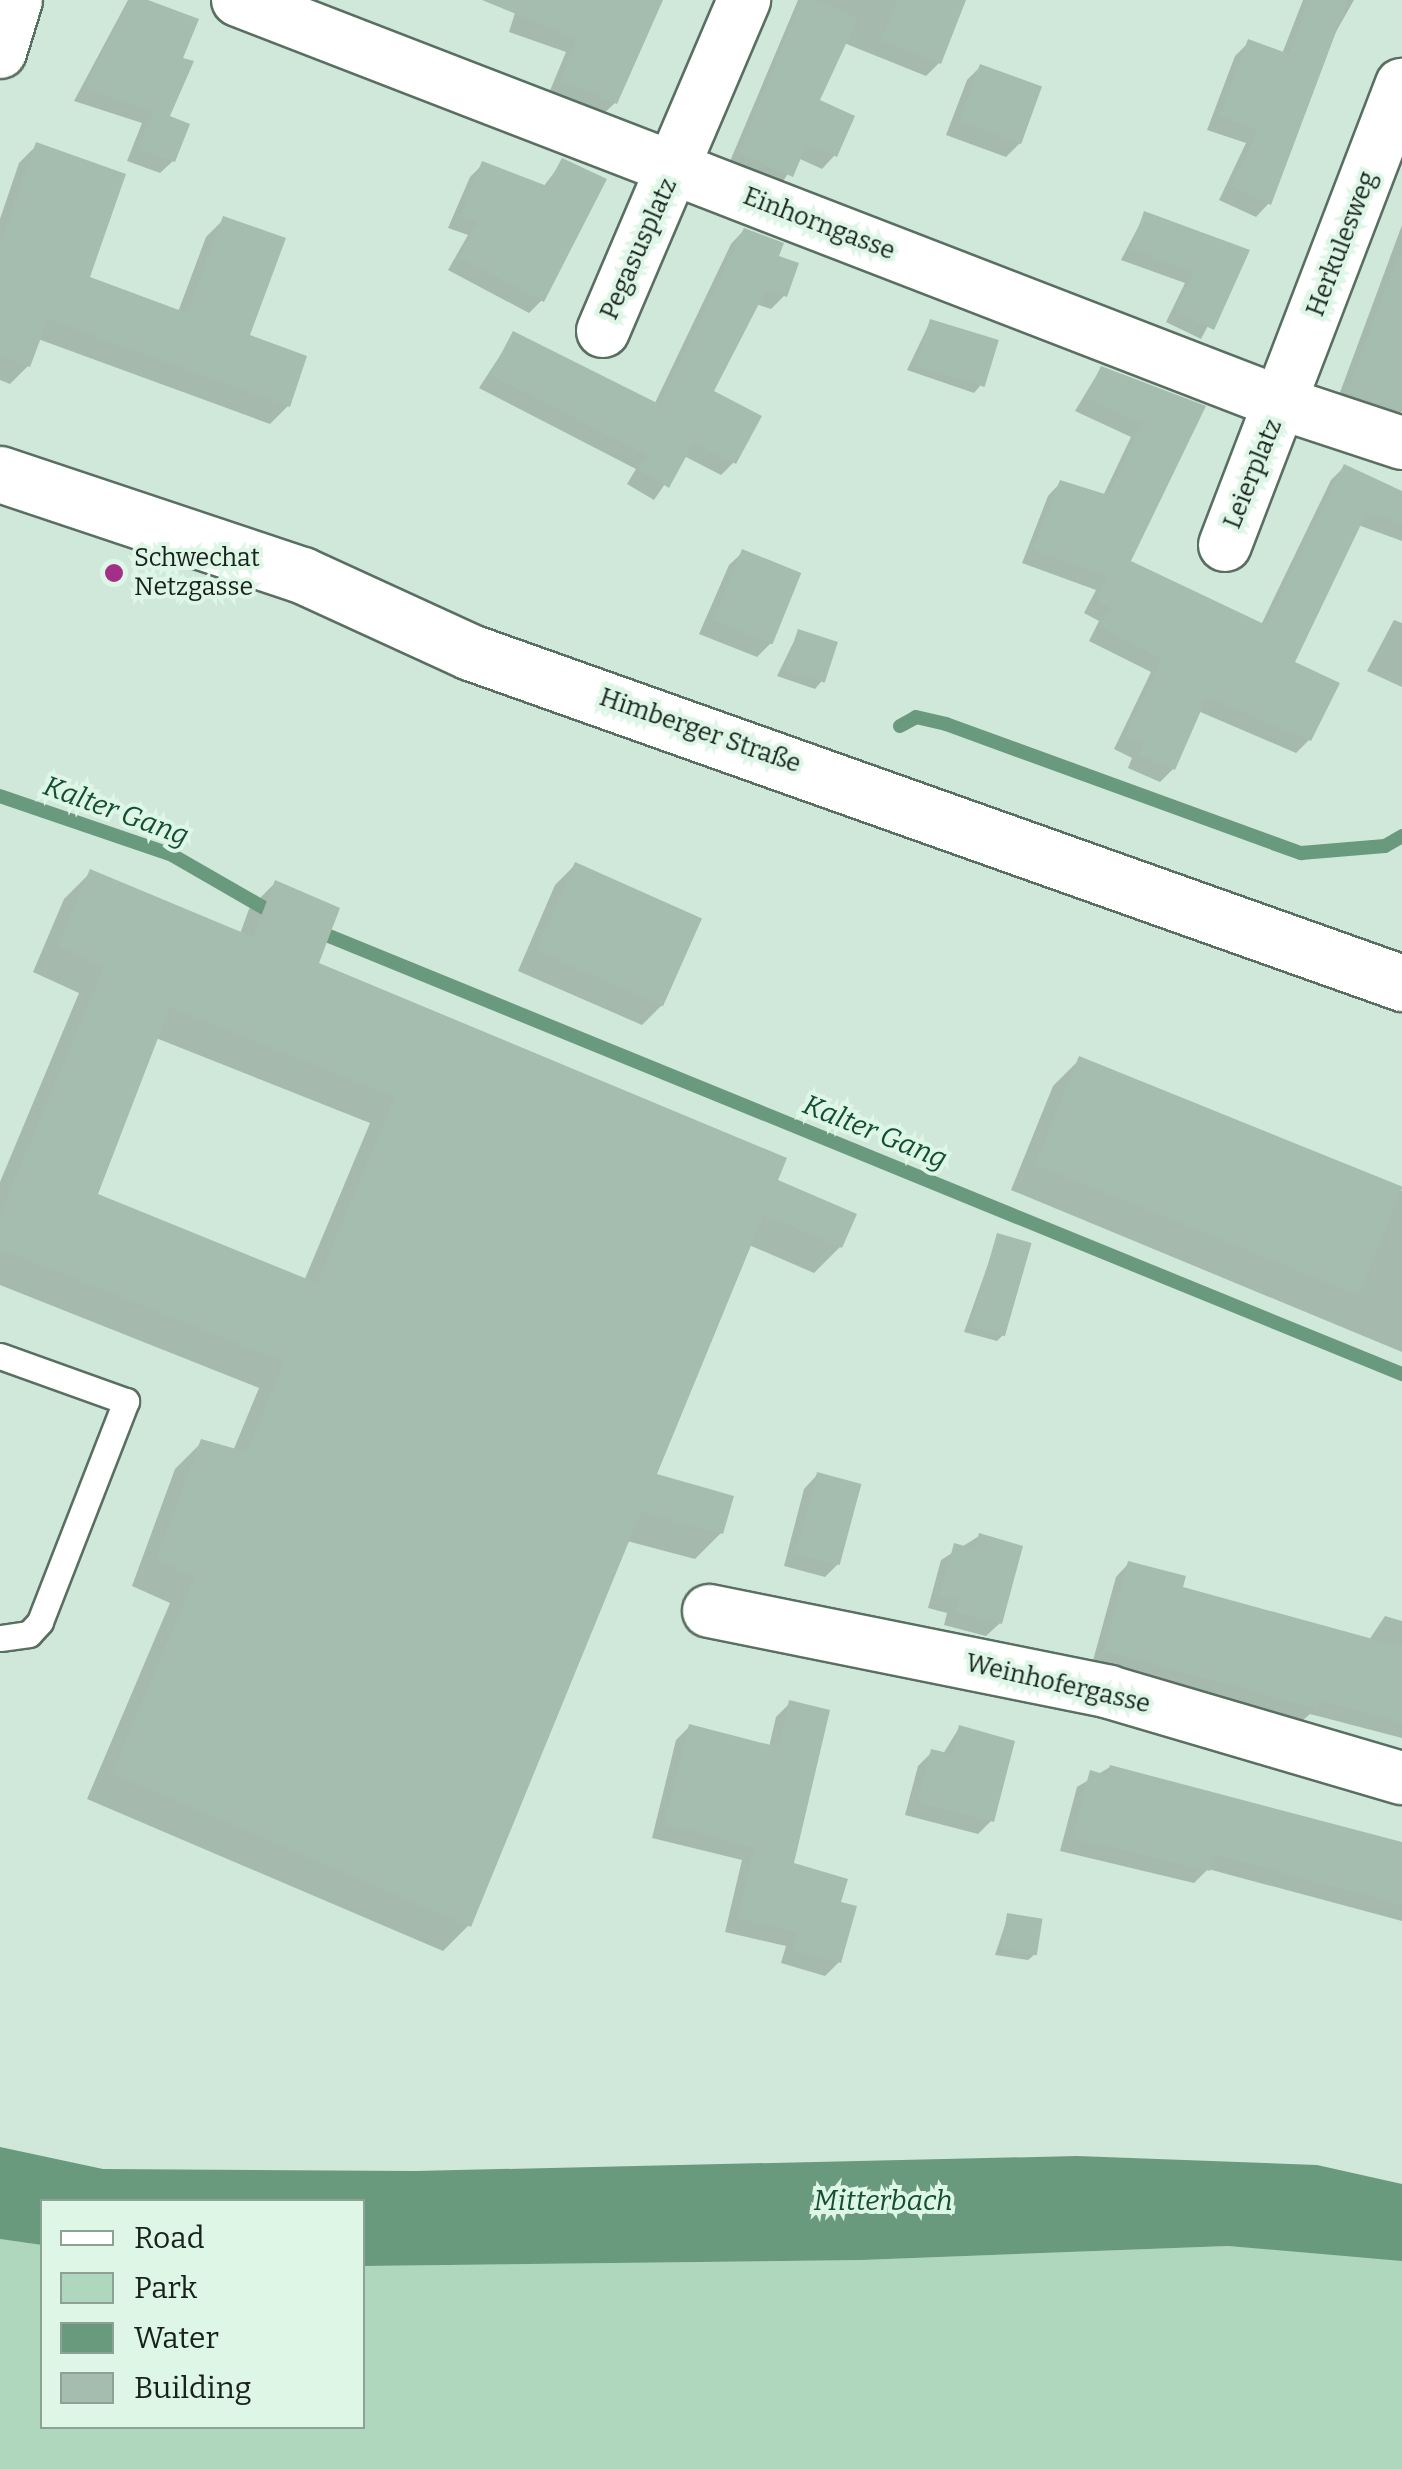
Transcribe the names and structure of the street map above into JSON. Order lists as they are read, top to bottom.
{
  "streets": {
    "main road": ["Himberger Straße"],
    "street": [
      "Einhorngasse",
      "Herkulesweg",
      "Pegasusplatz",
      "Leierplatz",
      "Weinhofergasse"
    ]
  },
  "crossings": [
    ["Einhorngasse", "Herkulesweg"],
    ["Einhorngasse", "Pegasusplatz"],
    ["Einhorngasse", "Leierplatz"],
    ["Herkulesweg", "Leierplatz"]
  ],
  "water": ["Kalter Gang", "Mitterbach"],
  "places": ["Schwechat Netzgasse"],
  "legend": [
    "Road",
    "Park",
    "Water",
    "Building"
  ]
}
